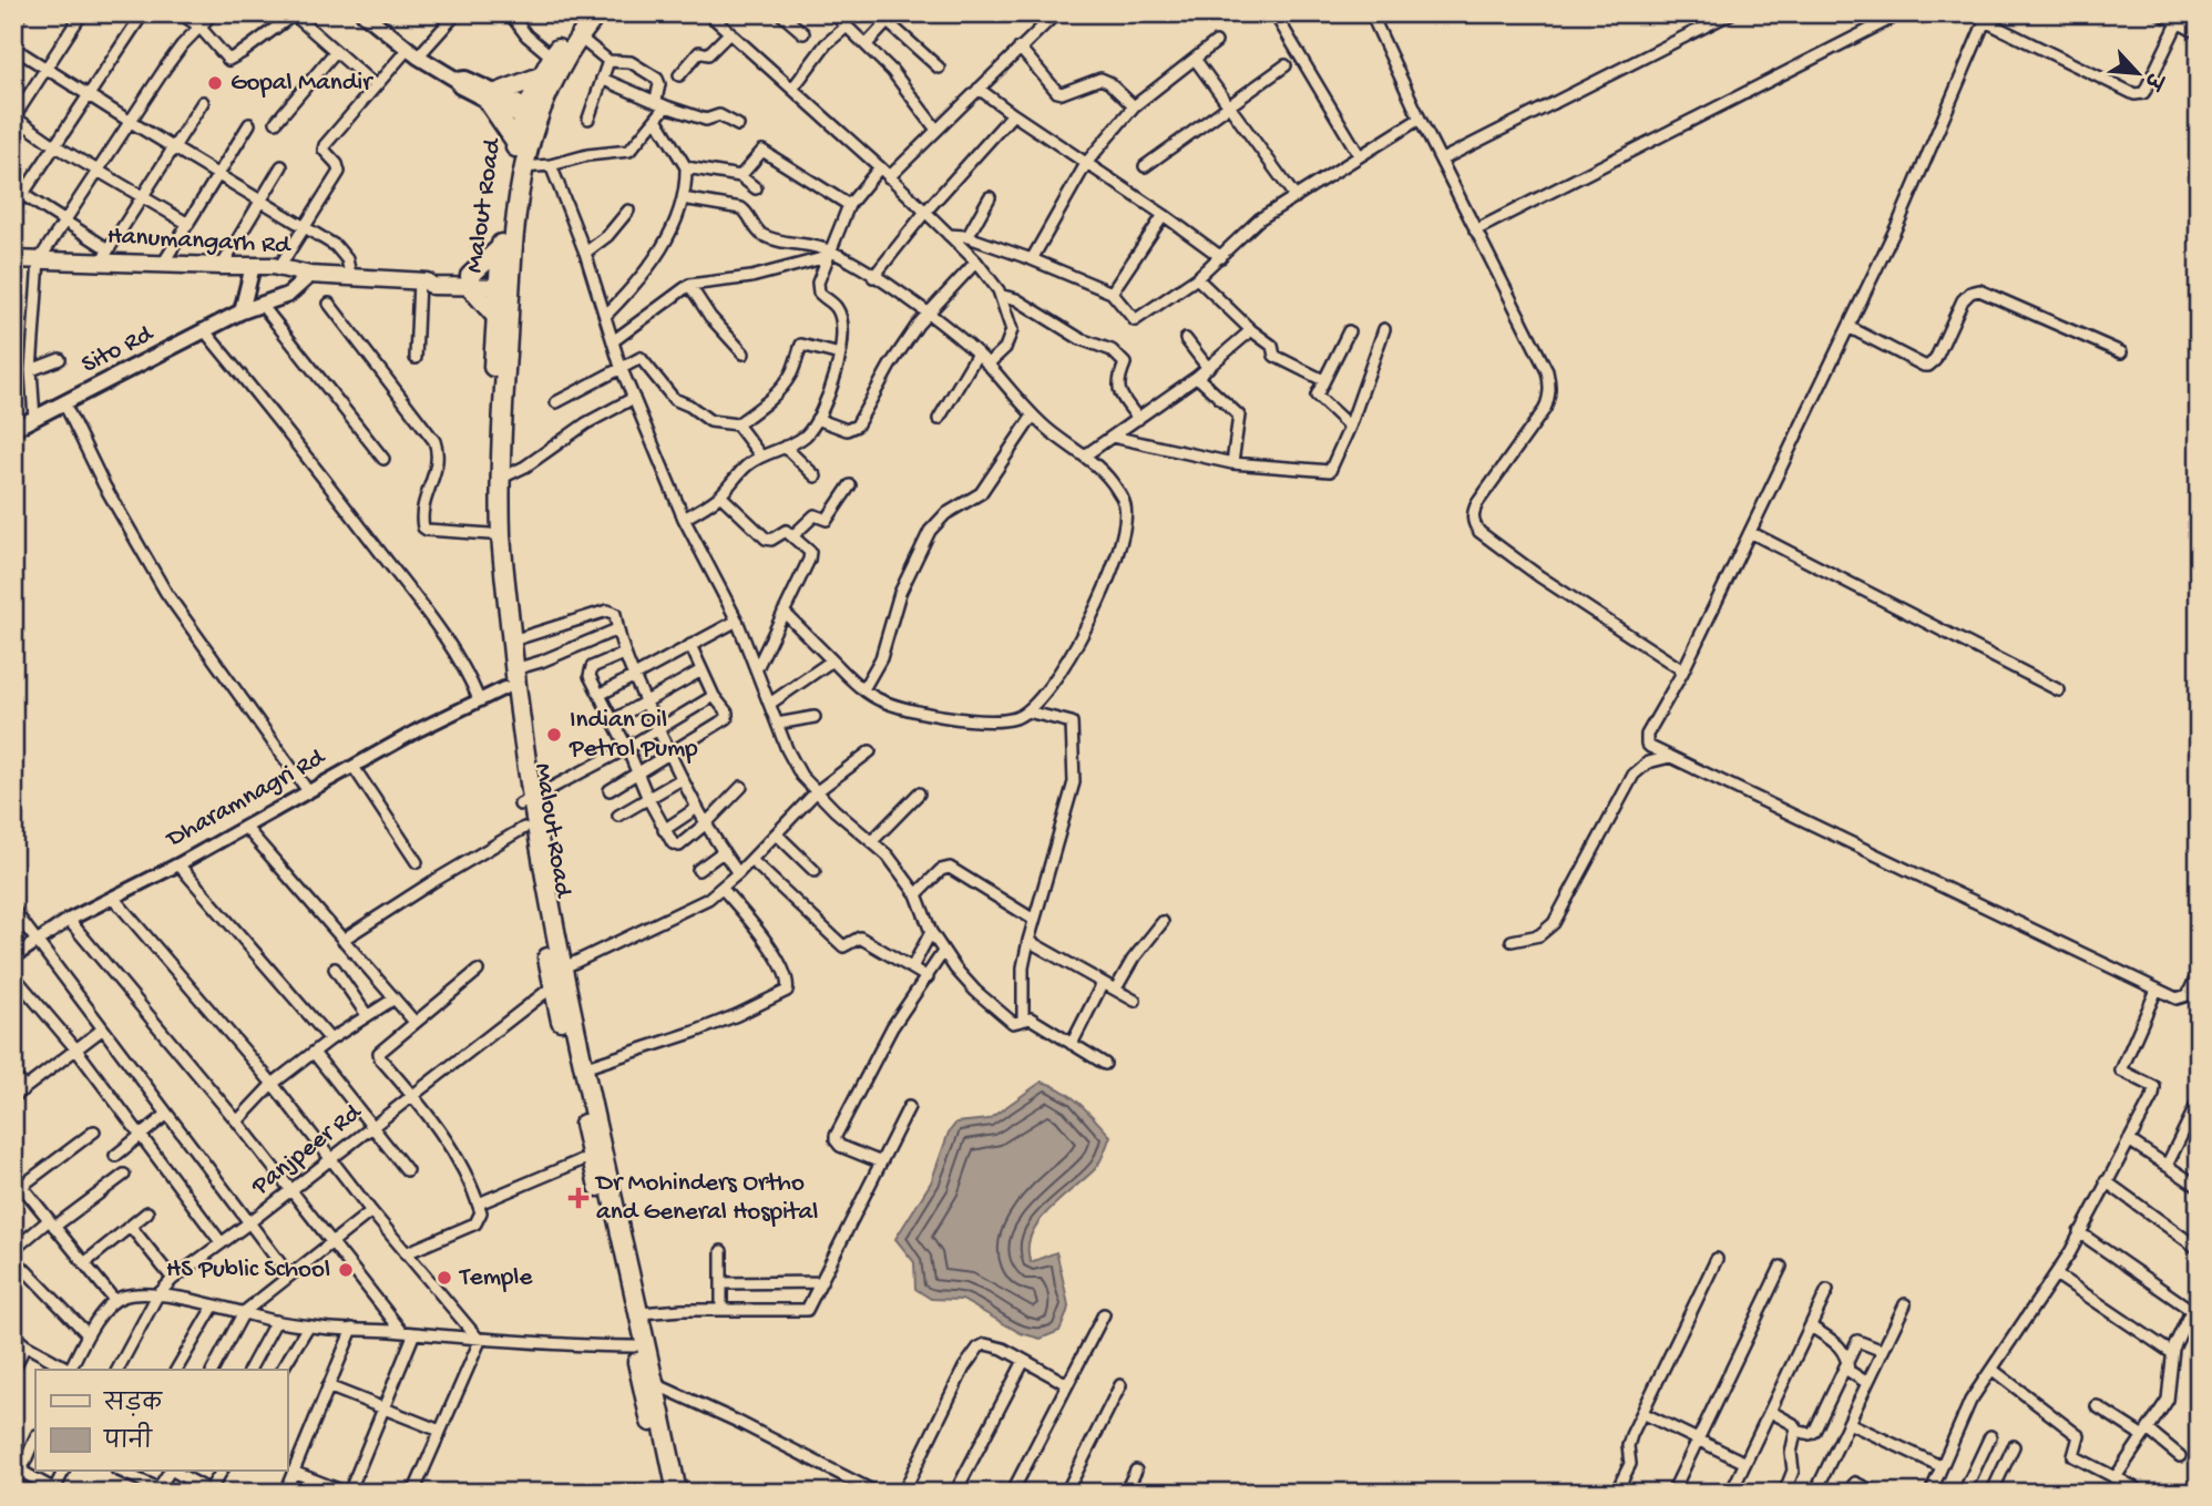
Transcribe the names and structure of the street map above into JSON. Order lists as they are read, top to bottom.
{
  "streets": {
    "highway": ["Malout Road"],
    "main road": ["Hanumangarh Rd", "Sito Rd"],
    "street": ["Dharamnagri Rd", "Panjpeer Rd"]
  },
  "crossings": [
    ["Malout Road", "Hanumangarh Rd"],
    ["Malout Road", "Dharamnagri Rd"],
    ["Malout Road", "Panjpeer Rd"],
    ["Hanumangarh Rd", "Sito Rd"]
  ],
  "places": {
    "other": [
      "Gopal Mandir",
      "Indian Oil Petrol Pump",
      "HS Public School",
      "Temple"
    ],
    "health": ["Dr Mohinders Ortho and General Hospital"]
  },
  "legend": ["सड़क", "पानी"],
  "north": "bottom right"
}
